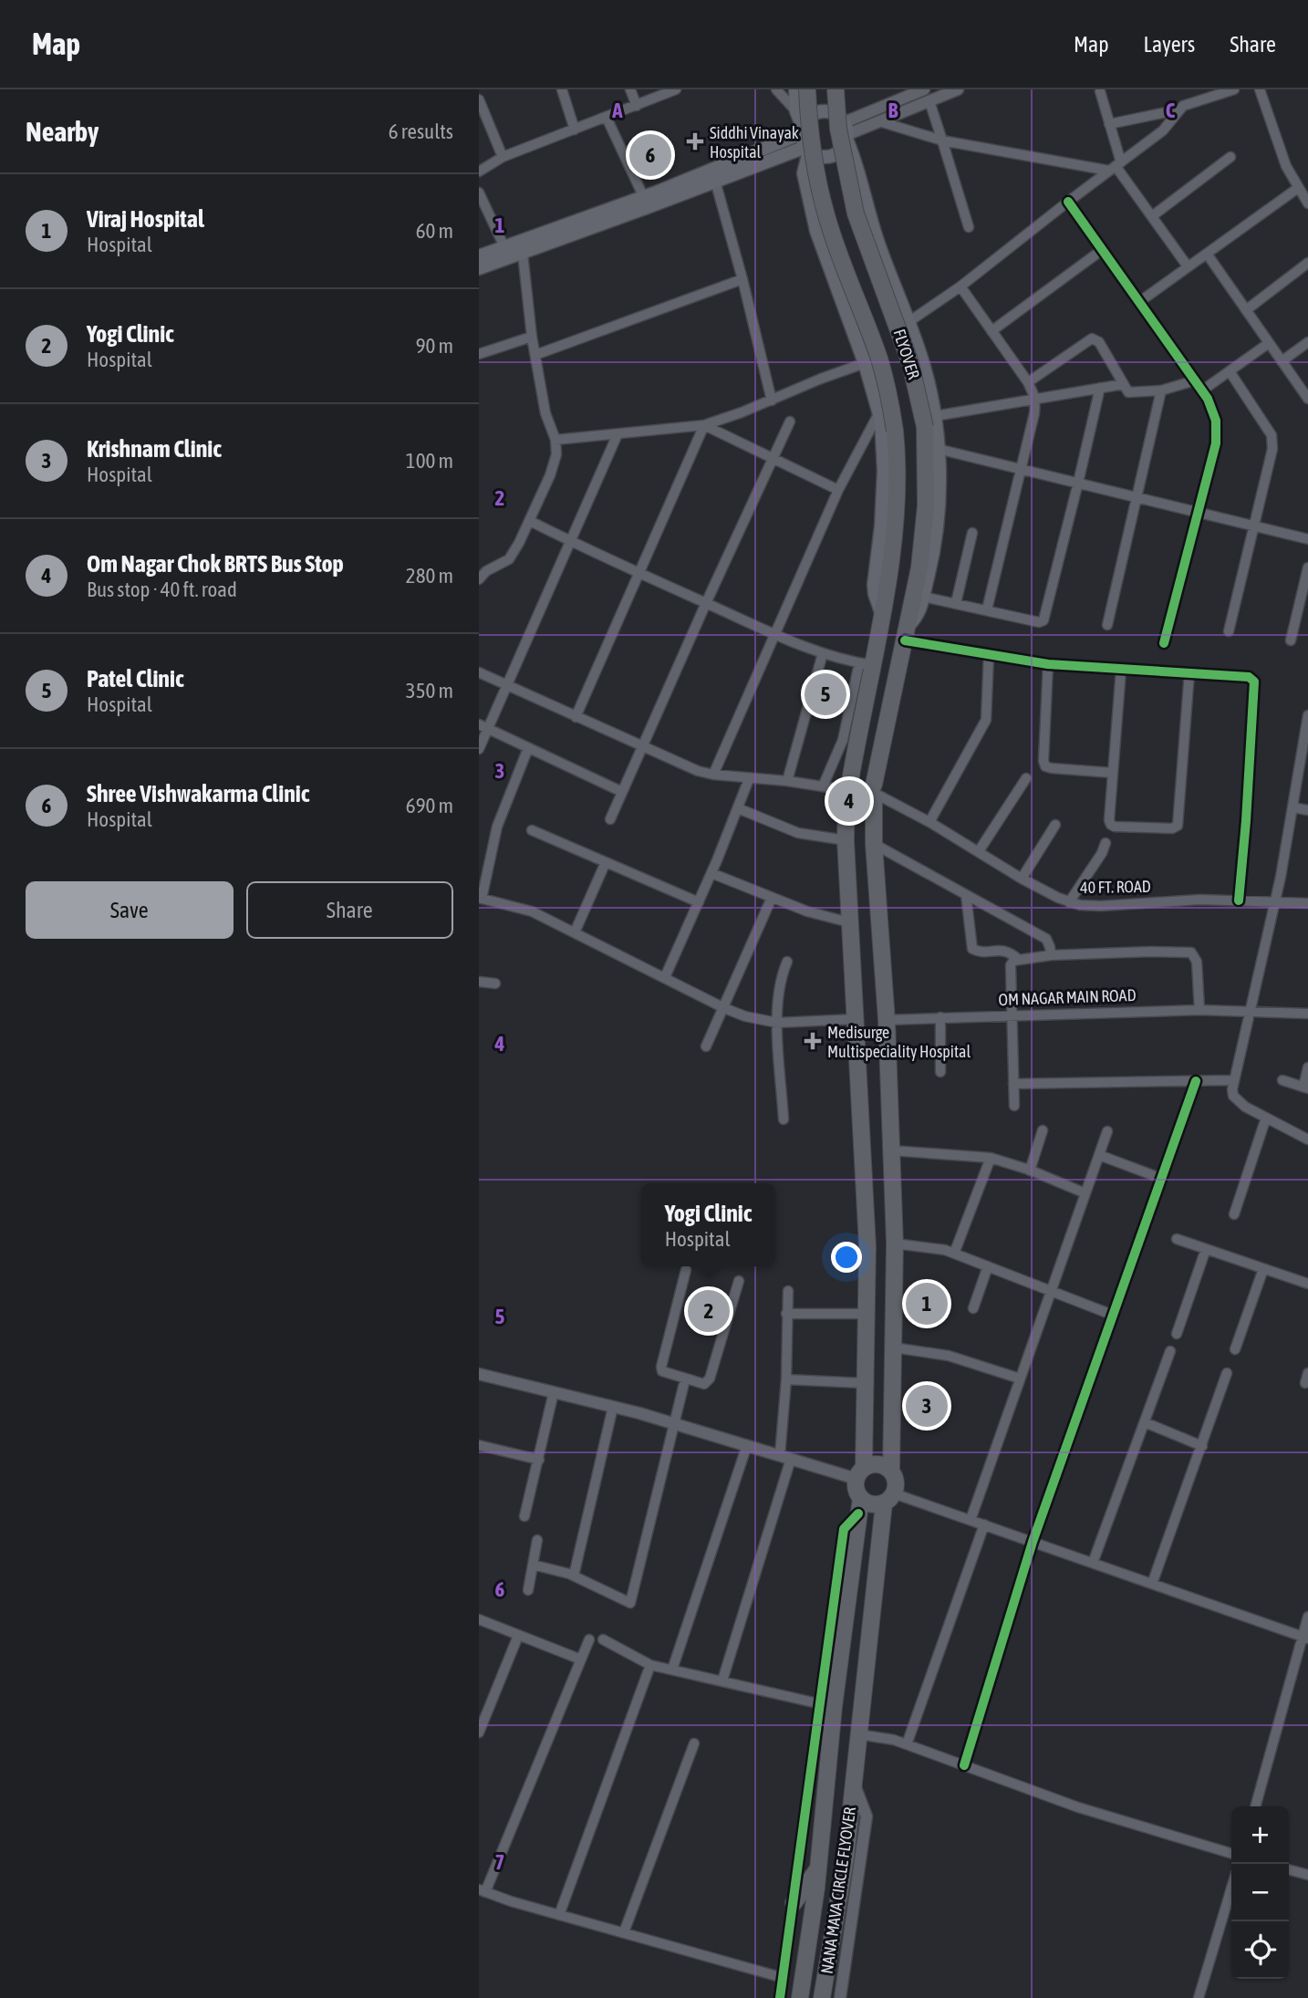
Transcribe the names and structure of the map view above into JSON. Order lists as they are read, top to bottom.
{
  "streets": {
    "highway": ["FLYOVER", "NANA MAVA CIRCLE FLYOVER"],
    "street": ["40 FT. ROAD", "OM NAGAR MAIN ROAD"]
  },
  "crossings": [
    ["FLYOVER", "40 FT. ROAD"],
    ["FLYOVER", "OM NAGAR MAIN ROAD"],
    ["FLYOVER", "NANA MAVA CIRCLE FLYOVER"]
  ],
  "places": {
    "health": ["Siddhi Vinayak Hospital", "Medisurge Multispeciality Hospital"]
  },
  "page": {
    "header": "Map",
    "nav": ["Map", "Layers", "Share"],
    "heading": ["Nearby", "6 results"],
    "pins": [
      "6",
      "5",
      "4",
      "1",
      "2",
      "3"
    ],
    "list": [
      {
        "mark": "1",
        "name": "Viraj Hospital",
        "note": "Hospital",
        "value": "60 m"
      },
      {
        "mark": "2",
        "name": "Yogi Clinic",
        "note": "Hospital",
        "value": "90 m"
      },
      {
        "mark": "3",
        "name": "Krishnam Clinic",
        "note": "Hospital",
        "value": "100 m"
      },
      {
        "mark": "4",
        "name": "Om Nagar Chok BRTS Bus Stop",
        "note": "Bus stop · 40 ft. road",
        "value": "280 m"
      },
      {
        "mark": "5",
        "name": "Patel Clinic",
        "note": "Hospital",
        "value": "350 m"
      },
      {
        "mark": "6",
        "name": "Shree Vishwakarma Clinic",
        "note": "Hospital",
        "value": "690 m"
      }
    ],
    "buttons": ["Save", "Share"],
    "popup": ["Yogi Clinic", "Hospital"],
    "map_buttons": ["+", "−"]
  },
  "grid": {
    "columns": ["A", "B", "C"],
    "rows": [
      "1",
      "2",
      "3",
      "4",
      "5",
      "6",
      "7"
    ]
  }
}
